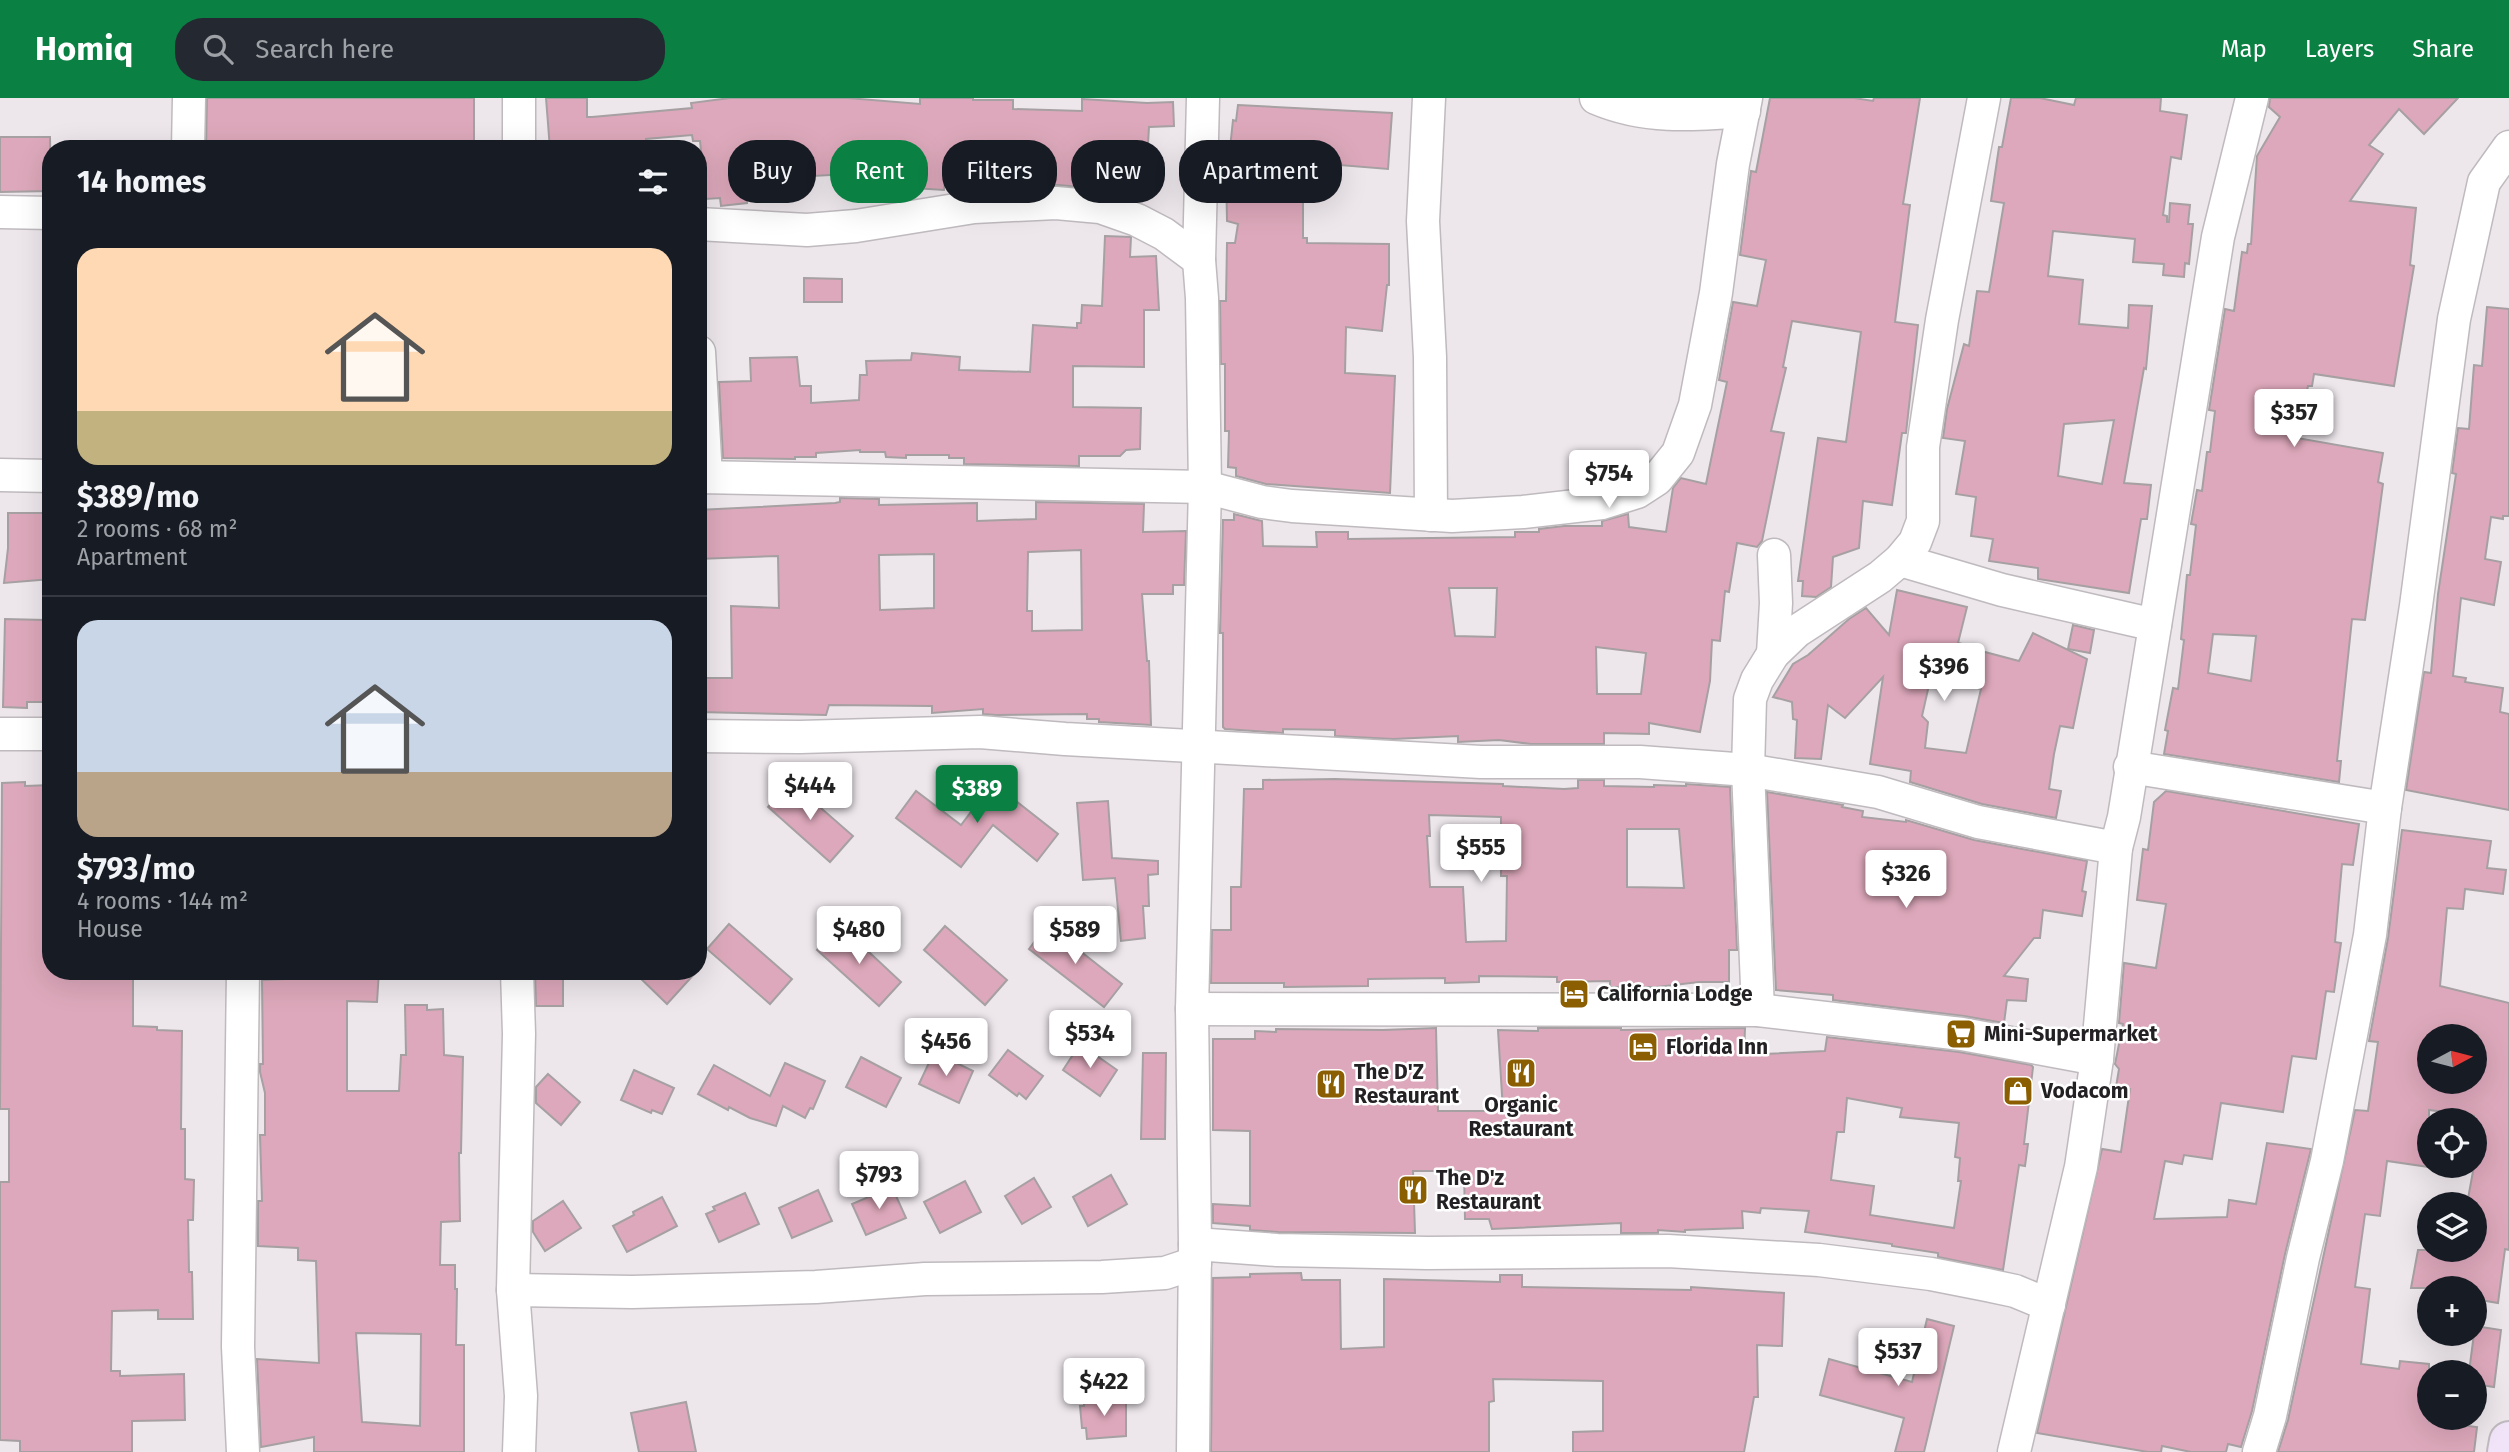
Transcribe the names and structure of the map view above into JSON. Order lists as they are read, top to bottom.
{
  "places": {
    "hotel": ["California Lodge", "Florida Inn"],
    "supermarket": ["Mini-Supermarket"],
    "restaurant": ["Organic Restaurant", "The D'Z Restaurant", "The D'z Restaurant"],
    "shop": ["Vodacom"]
  },
  "north": "right",
  "page": {
    "header": "Homiq",
    "search": "Search here",
    "nav": ["Map", "Layers", "Share"],
    "chip": [
      "Buy",
      "Rent",
      "Filters",
      "New",
      "Apartment"
    ],
    "heading": "14 homes",
    "list": [
      {
        "name": "$389/mo",
        "note": "2 rooms · 68 m² · Apartment"
      },
      {
        "name": "$793/mo",
        "note": "4 rooms · 144 m² · House"
      }
    ],
    "price": [
      "$357",
      "$754",
      "$396",
      "$444",
      "$389",
      "$555",
      "$326",
      "$480",
      "$589",
      "$534",
      "$456",
      "$793",
      "$537",
      "$422"
    ],
    "map_buttons": ["+", "−"]
  }
}
